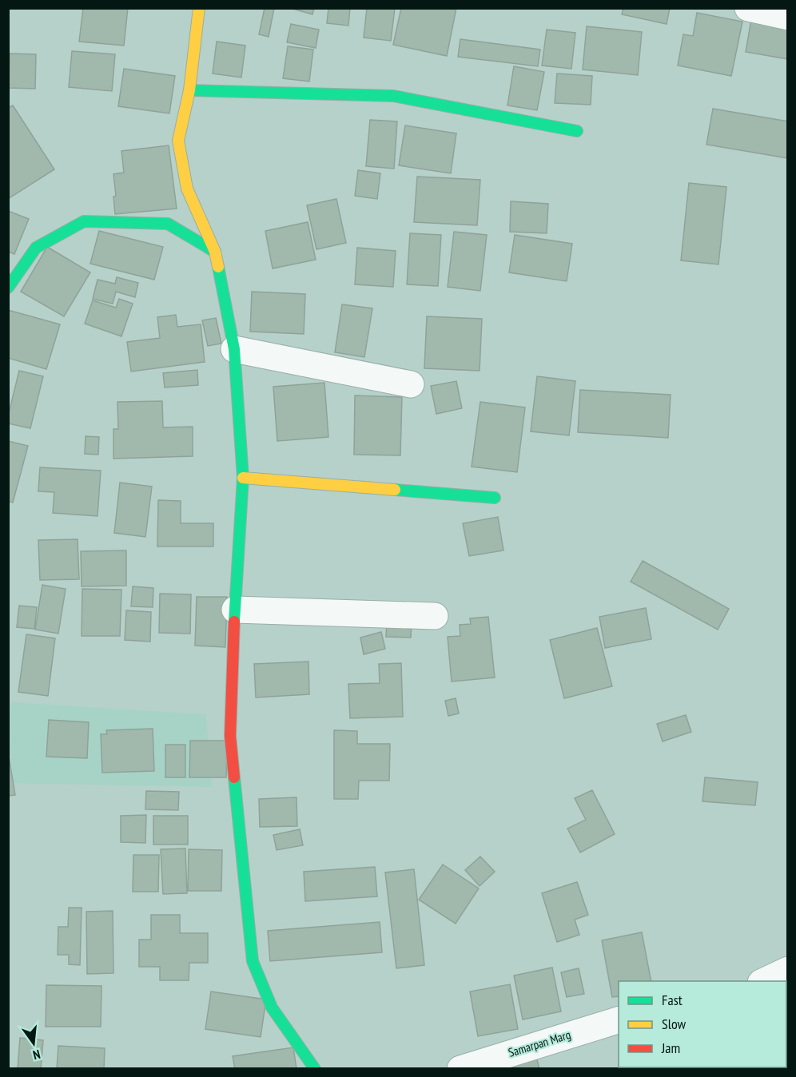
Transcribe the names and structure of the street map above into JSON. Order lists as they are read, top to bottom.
{
  "streets": {
    "street": ["Samarpan Marg"]
  },
  "legend": ["Fast", "Slow", "Jam"],
  "north": "bottom"
}
